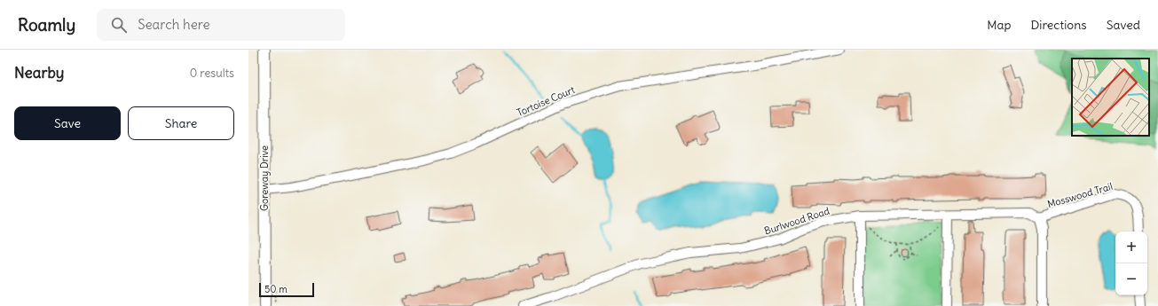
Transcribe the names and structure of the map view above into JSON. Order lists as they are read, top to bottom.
{
  "streets": {
    "street": [
      "Tortoise Court",
      "Goreway Drive",
      "Mosswood Trail",
      "Burlwood Road"
    ]
  },
  "crossings": [
    ["Tortoise Court", "Goreway Drive"],
    ["Mosswood Trail", "Burlwood Road"]
  ],
  "scale_bar": "50 m",
  "page": {
    "header": "Roamly",
    "search": "Search here",
    "nav": ["Map", "Directions", "Saved"],
    "heading": ["Nearby", "0 results"],
    "buttons": ["Save", "Share"],
    "map_buttons": ["+", "−"],
    "scale": "50 m"
  }
}
